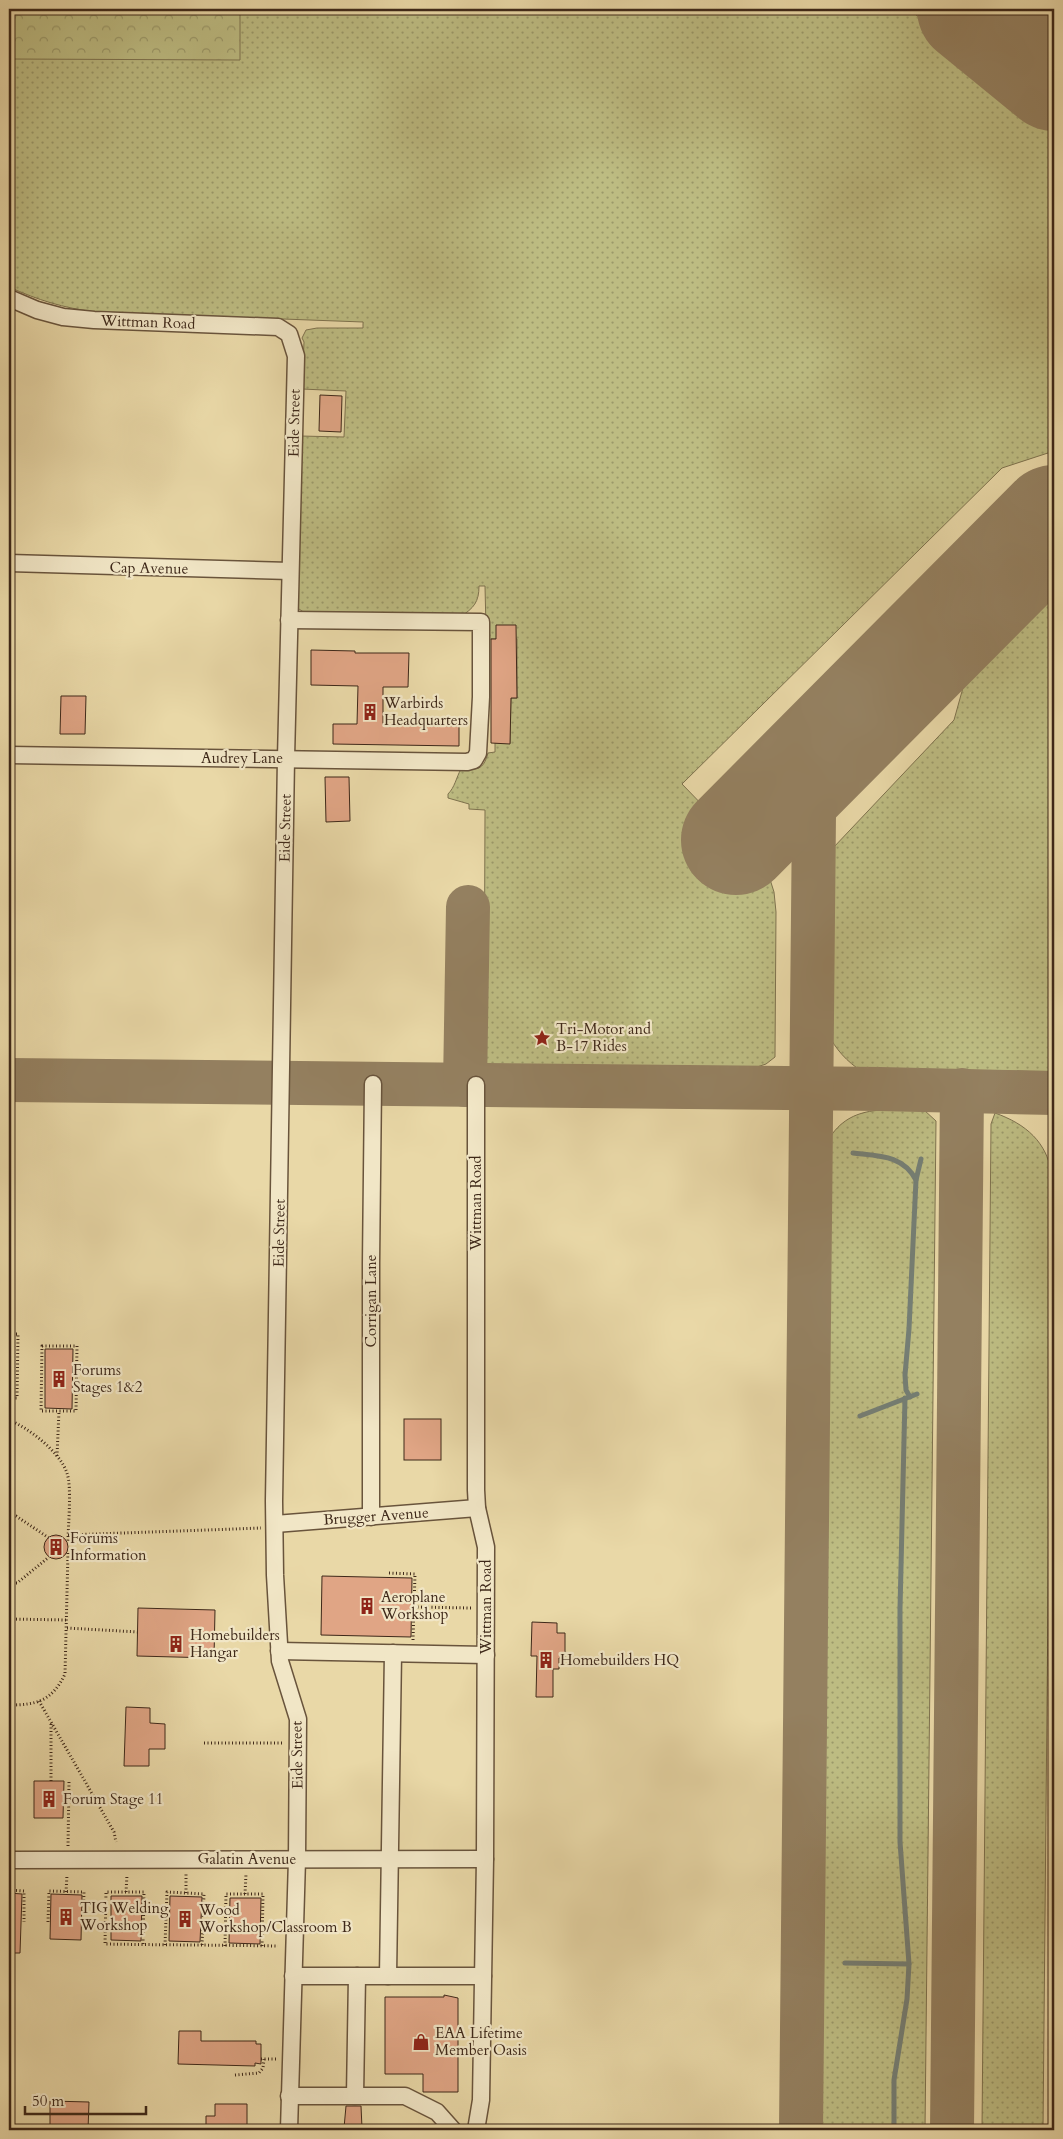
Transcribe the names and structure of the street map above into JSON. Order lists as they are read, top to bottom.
{
  "streets": {
    "lane": [
      "Wittman Road",
      "Eide Street",
      "Cap Avenue",
      "Audrey Lane",
      "Corrigan Lane",
      "Brugger Avenue",
      "Galatin Avenue"
    ]
  },
  "crossings": [
    ["Wittman Road", "Eide Street"],
    ["Wittman Road", "Brugger Avenue"],
    ["Wittman Road", "Galatin Avenue"],
    ["Eide Street", "Cap Avenue"],
    ["Eide Street", "Audrey Lane"],
    ["Eide Street", "Brugger Avenue"],
    ["Eide Street", "Galatin Avenue"],
    ["Corrigan Lane", "Brugger Avenue"]
  ],
  "places": {
    "building": [
      "Warbirds Headquarters",
      "Forums Stages 1&2",
      "Forums Information",
      "Aeroplane Workshop",
      "Homebuilders Hangar",
      "Homebuilders HQ",
      "Forum Stage 11",
      "TIG Welding Workshop",
      "Wood Workshop/Classroom B"
    ],
    "place": ["Tri-Motor and B-17 Rides"],
    "shop": ["EAA Lifetime Member Oasis"]
  },
  "scale_bar": "50 m"
}
